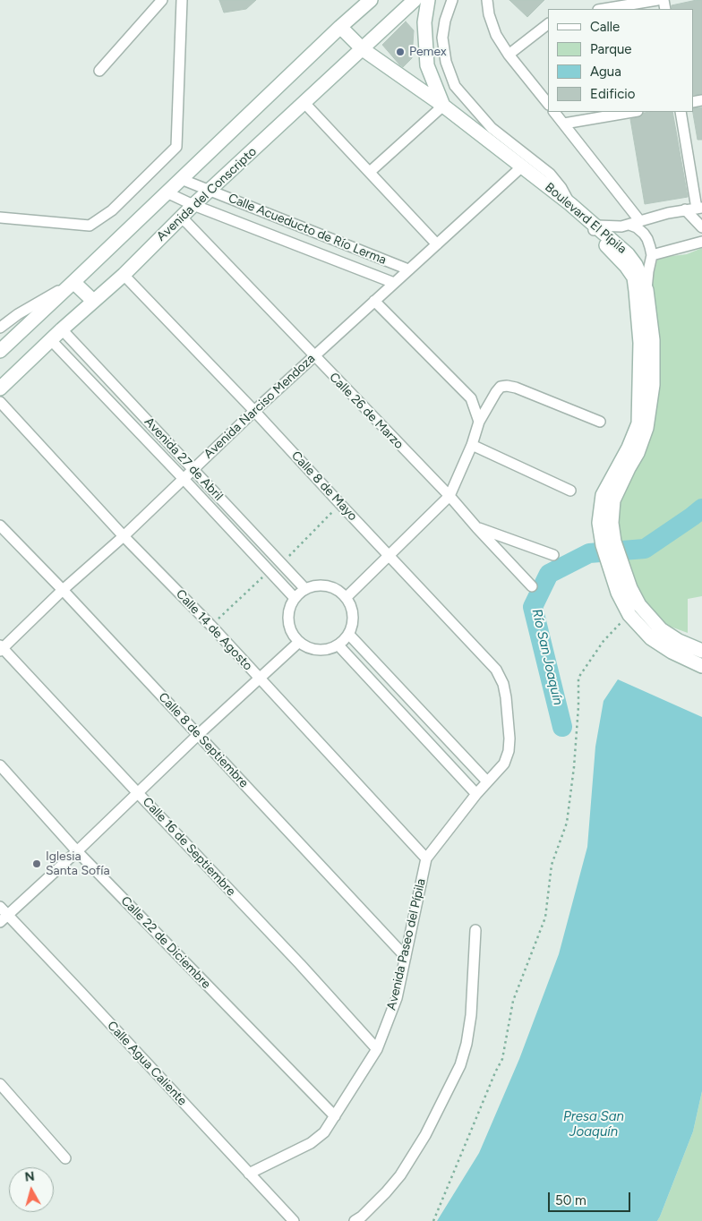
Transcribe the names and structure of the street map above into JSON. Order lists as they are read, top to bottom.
{
  "streets": {
    "street": [
      "Avenida del Conscripto",
      "Boulevard El Pípila",
      "Calle Acueducto de Río Lerma",
      "Avenida Narciso Mendoza",
      "Calle 26 de Marzo",
      "Avenida 27 de Abril",
      "Calle 8 de Mayo",
      "Calle 14 de Agosto",
      "Calle 8 de Septiembre",
      "Calle 16 de Septiembre",
      "Calle 22 de Diciembre",
      "Avenida Paseo del Pípila",
      "Calle Agua Caliente"
    ]
  },
  "crossings": [
    ["Avenida del Conscripto", "Boulevard El Pípila"],
    ["Avenida del Conscripto", "Calle Acueducto de Río Lerma"],
    ["Avenida del Conscripto", "Calle 26 de Marzo"],
    ["Avenida del Conscripto", "Avenida 27 de Abril"],
    ["Avenida del Conscripto", "Calle 8 de Mayo"],
    ["Boulevard El Pípila", "Avenida Narciso Mendoza"],
    ["Calle Acueducto de Río Lerma", "Avenida Narciso Mendoza"],
    ["Avenida Narciso Mendoza", "Calle 26 de Marzo"],
    ["Avenida Narciso Mendoza", "Avenida 27 de Abril"],
    ["Avenida Narciso Mendoza", "Calle 8 de Mayo"],
    ["Avenida Narciso Mendoza", "Calle 14 de Agosto"],
    ["Avenida Narciso Mendoza", "Calle 8 de Septiembre"],
    ["Avenida Narciso Mendoza", "Calle 16 de Septiembre"],
    ["Calle 8 de Mayo", "Avenida Paseo del Pípila"],
    ["Calle 14 de Agosto", "Avenida Paseo del Pípila"],
    ["Calle 8 de Septiembre", "Avenida Paseo del Pípila"],
    ["Calle 16 de Septiembre", "Avenida Paseo del Pípila"],
    ["Calle 22 de Diciembre", "Avenida Paseo del Pípila"],
    ["Avenida Paseo del Pípila", "Calle Agua Caliente"]
  ],
  "water": ["Río San Joaquín", "Presa San Joaquín"],
  "places": ["Pemex", "Iglesia Santa Sofía"],
  "legend": [
    "Calle",
    "Parque",
    "Agua",
    "Edificio"
  ],
  "scale_bar": "50 m",
  "north": "top"
}
